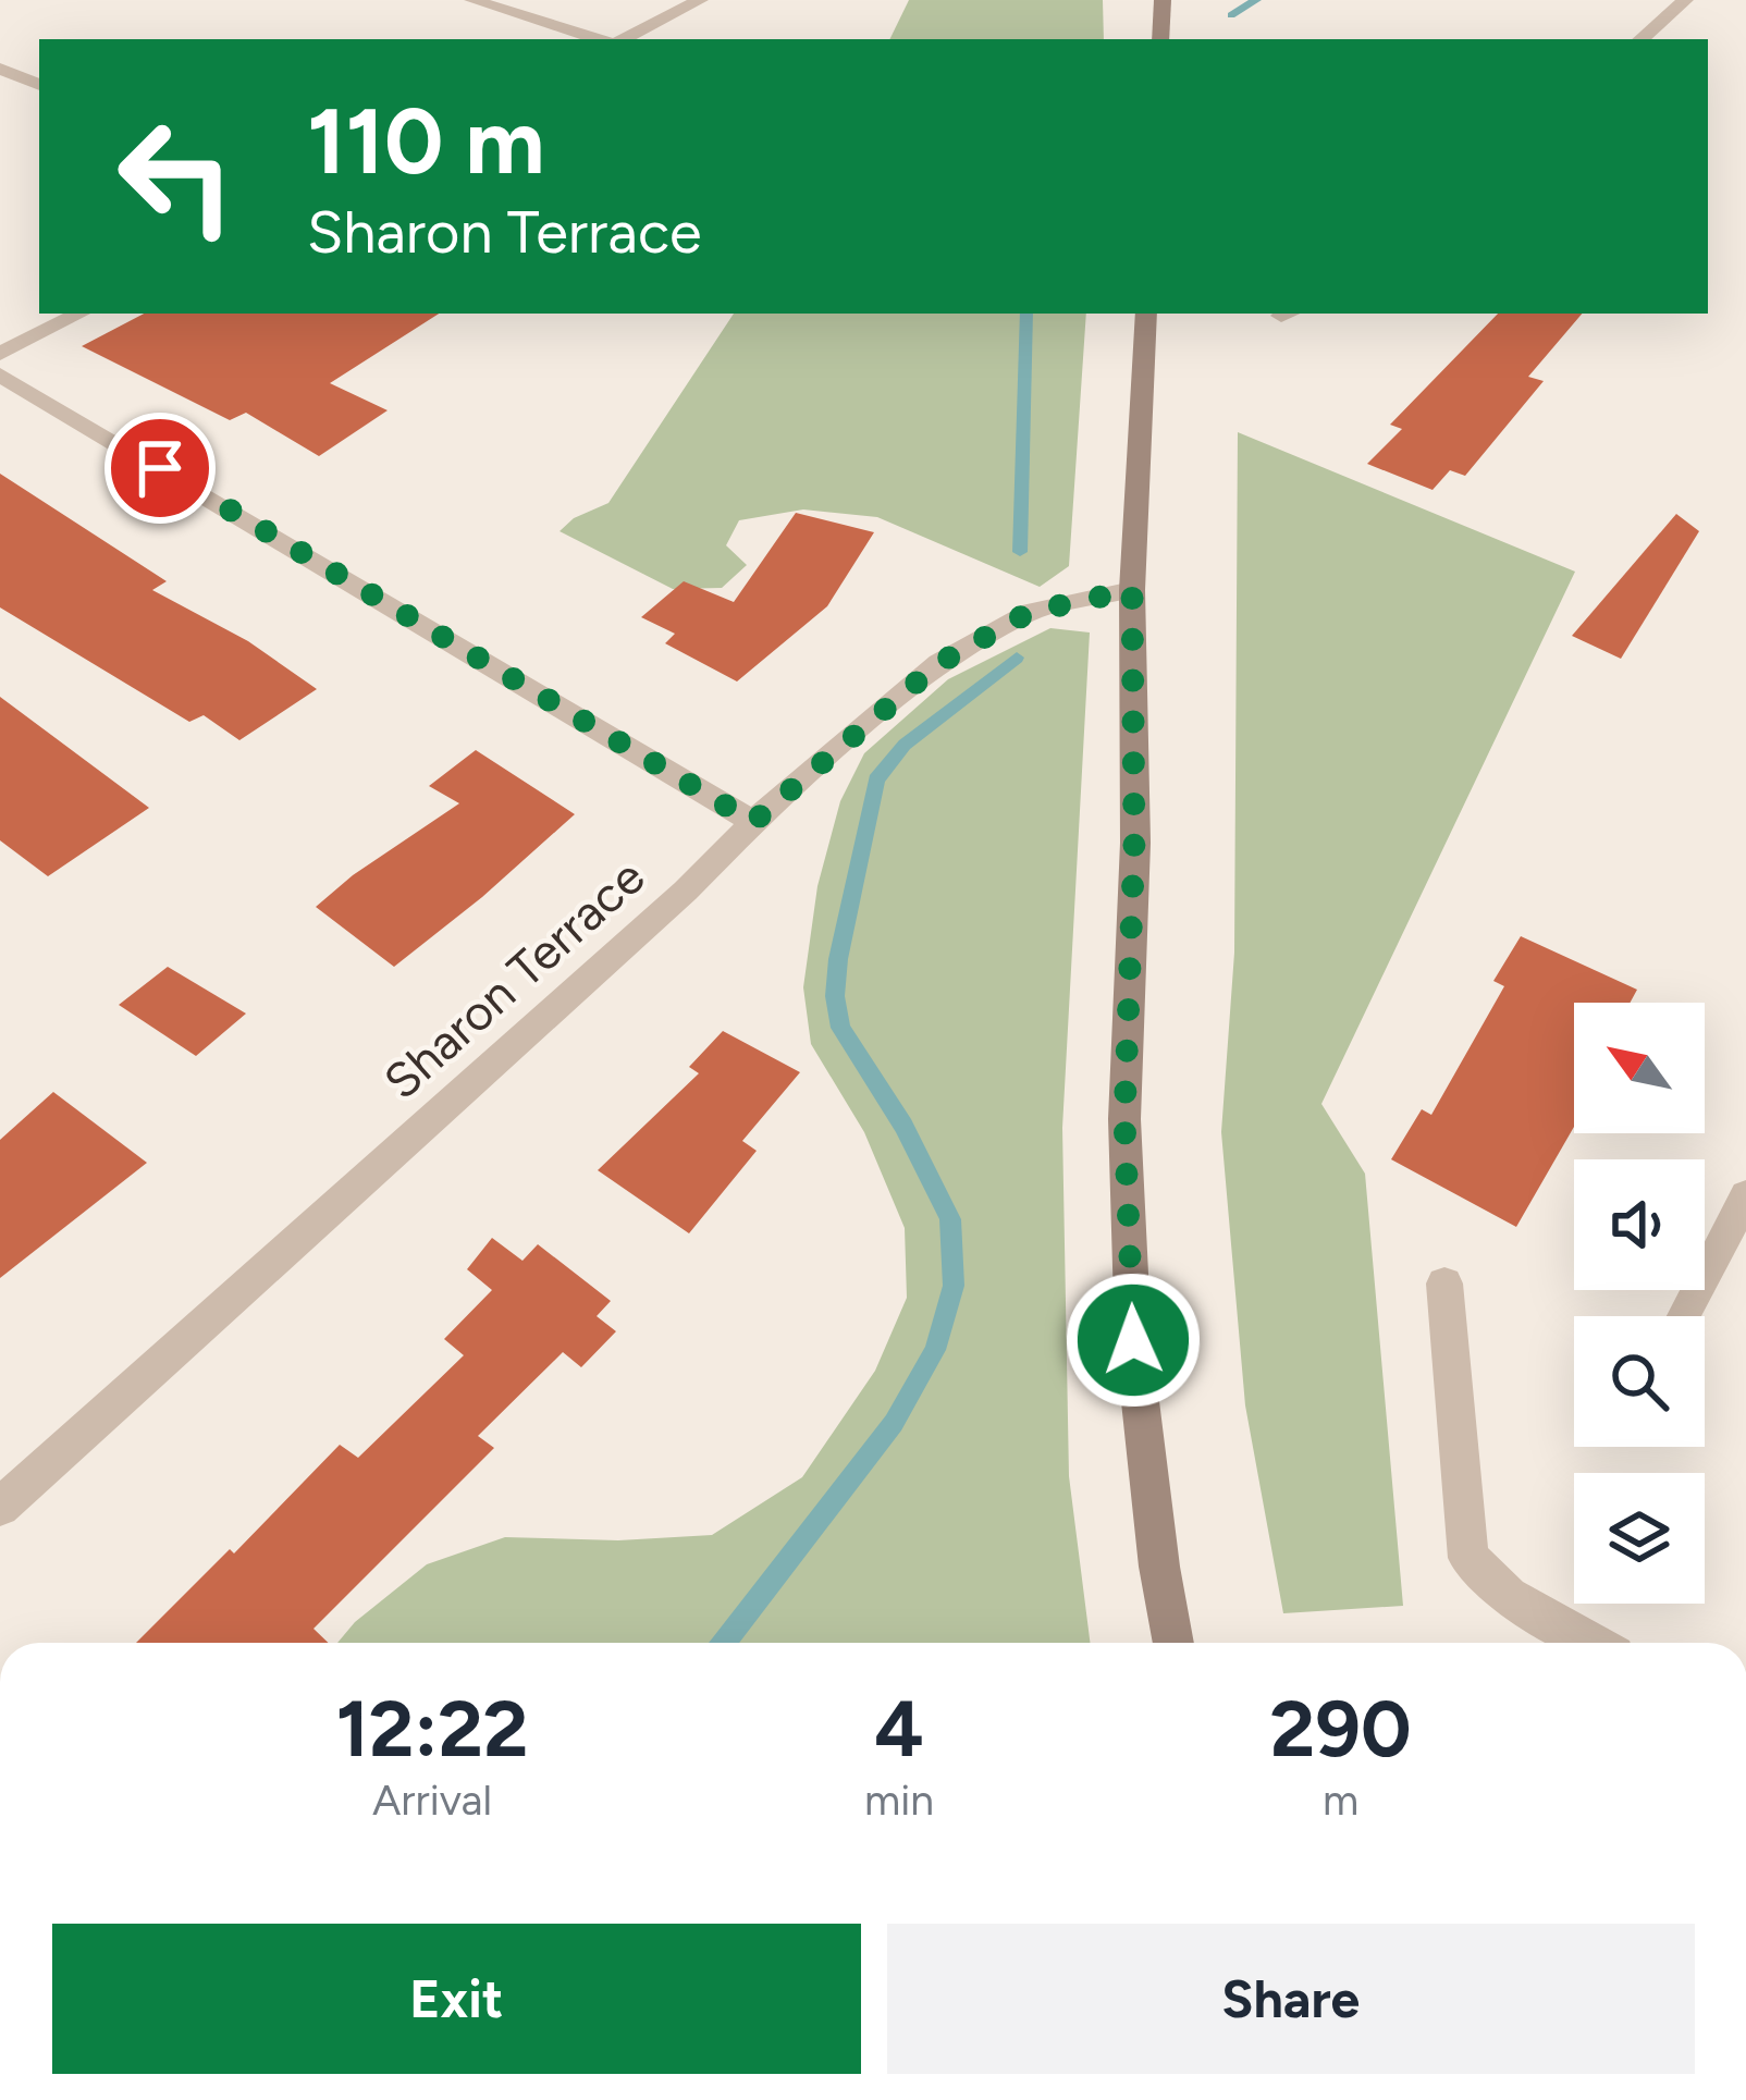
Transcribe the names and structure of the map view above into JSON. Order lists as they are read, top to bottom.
{
  "streets": {
    "street": ["Sharon Terrace"]
  },
  "north": "top left",
  "page": {
    "turn": ["110 m", "Sharon Terrace"],
    "eta": [
      "12:22",
      "Arrival",
      "4",
      "min",
      "290",
      "m"
    ],
    "buttons": ["Exit", "Share"]
  }
}
